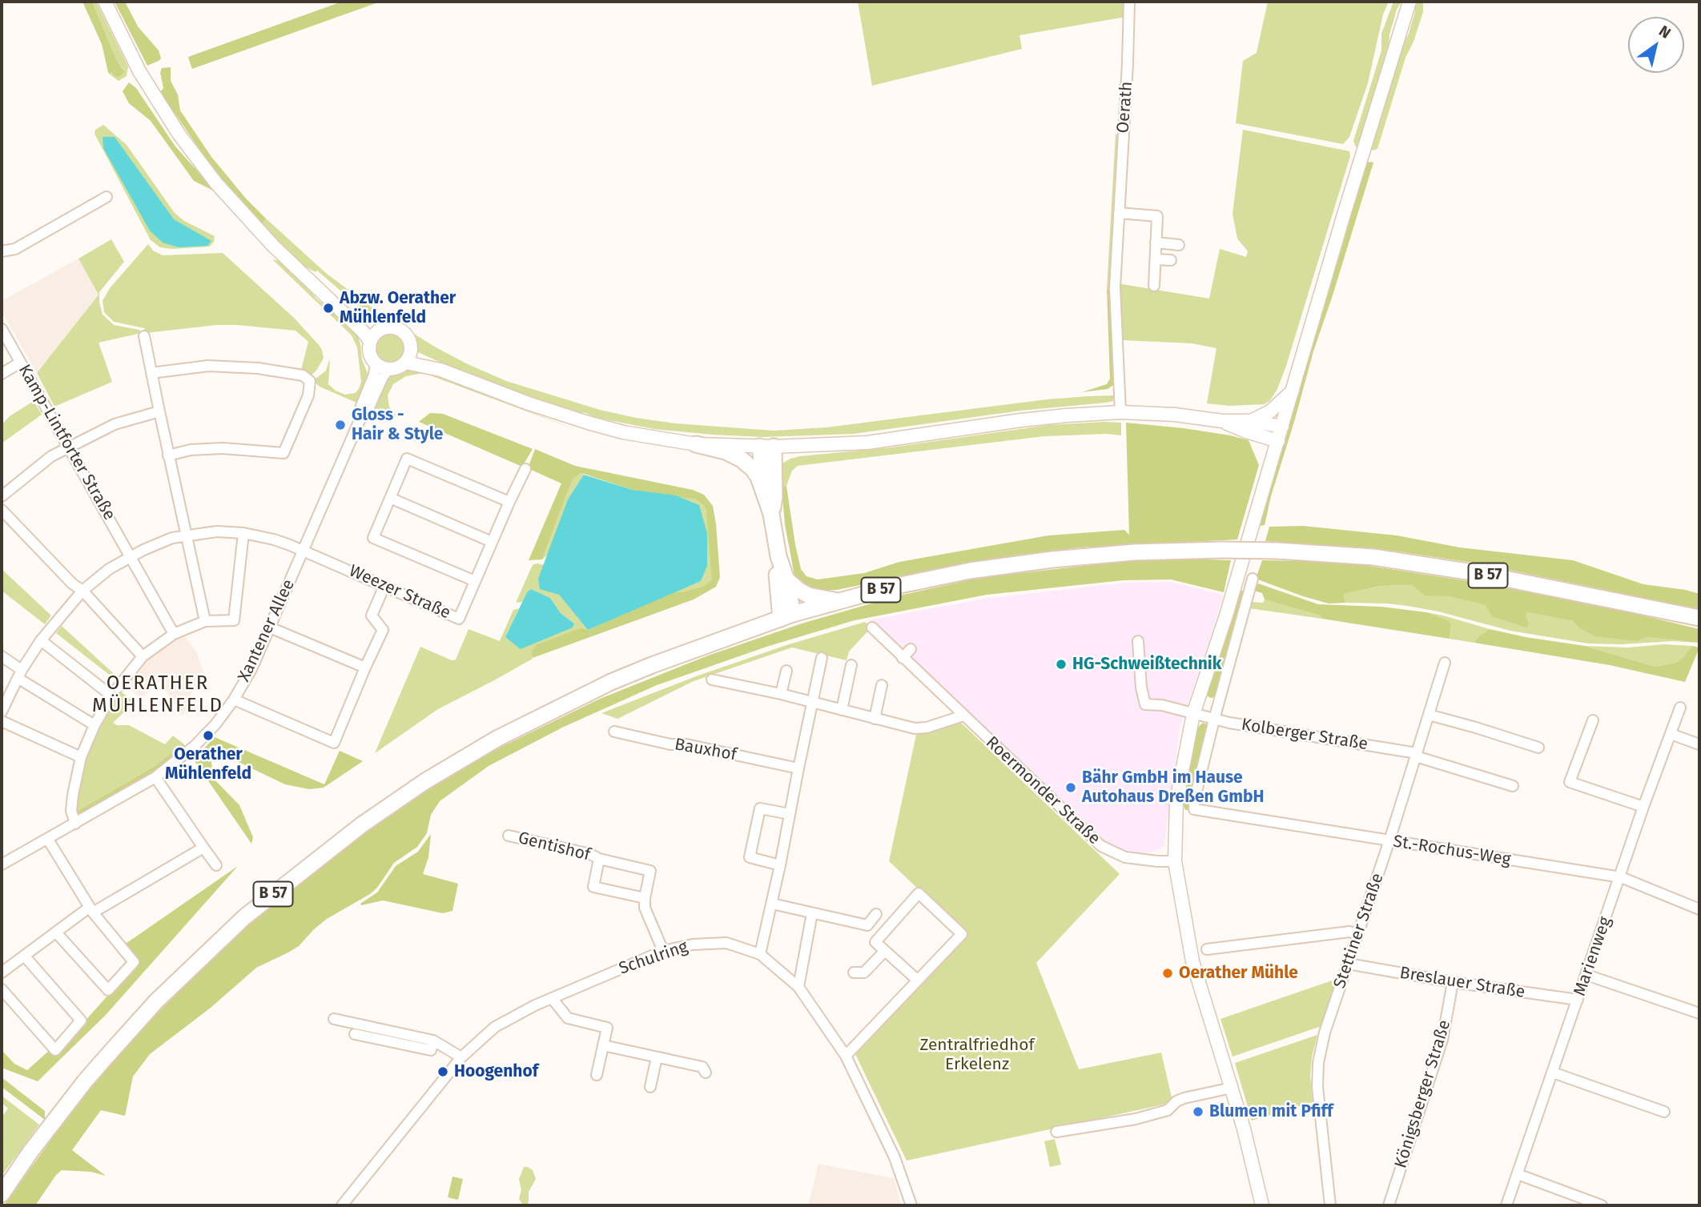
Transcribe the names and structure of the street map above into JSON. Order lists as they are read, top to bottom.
{
  "streets": {
    "main road": ["B 57"],
    "street": [
      "Oerath",
      "Kamp-Lintforter Straße",
      "Weezer Straße",
      "Xantener Allee",
      "Kolberger Straße",
      "Bauxhof",
      "Roermonder Straße",
      "Gentishof",
      "St.-Rochus-Weg",
      "Stettiner Straße",
      "Marienweg",
      "Schulring",
      "Breslauer Straße",
      "Königsberger Straße"
    ]
  },
  "crossings": [
    ["Kamp-Lintforter Straße", "Weezer Straße"],
    ["Weezer Straße", "Xantener Allee"],
    ["Kolberger Straße", "St.-Rochus-Weg"],
    ["Kolberger Straße", "Stettiner Straße"],
    ["Gentishof", "Schulring"],
    ["St.-Rochus-Weg", "Stettiner Straße"],
    ["St.-Rochus-Weg", "Marienweg"],
    ["Stettiner Straße", "Breslauer Straße"],
    ["Marienweg", "Breslauer Straße"],
    ["Breslauer Straße", "Königsberger Straße"]
  ],
  "districts": ["OERATHER MÜHLENFELD"],
  "parks": ["Zentralfriedhof Erkelenz"],
  "places": [
    "Abzw. Oerather Mühlenfeld",
    "Gloss - Hair & Style",
    "HG-Schweißtechnik",
    "Oerather Mühlenfeld",
    "Bähr GmbH im Hause Autohaus Dreßen GmbH",
    "Oerather Mühle",
    "Hoogenhof",
    "Blumen mit Pfiff"
  ],
  "north": "top right"
}
